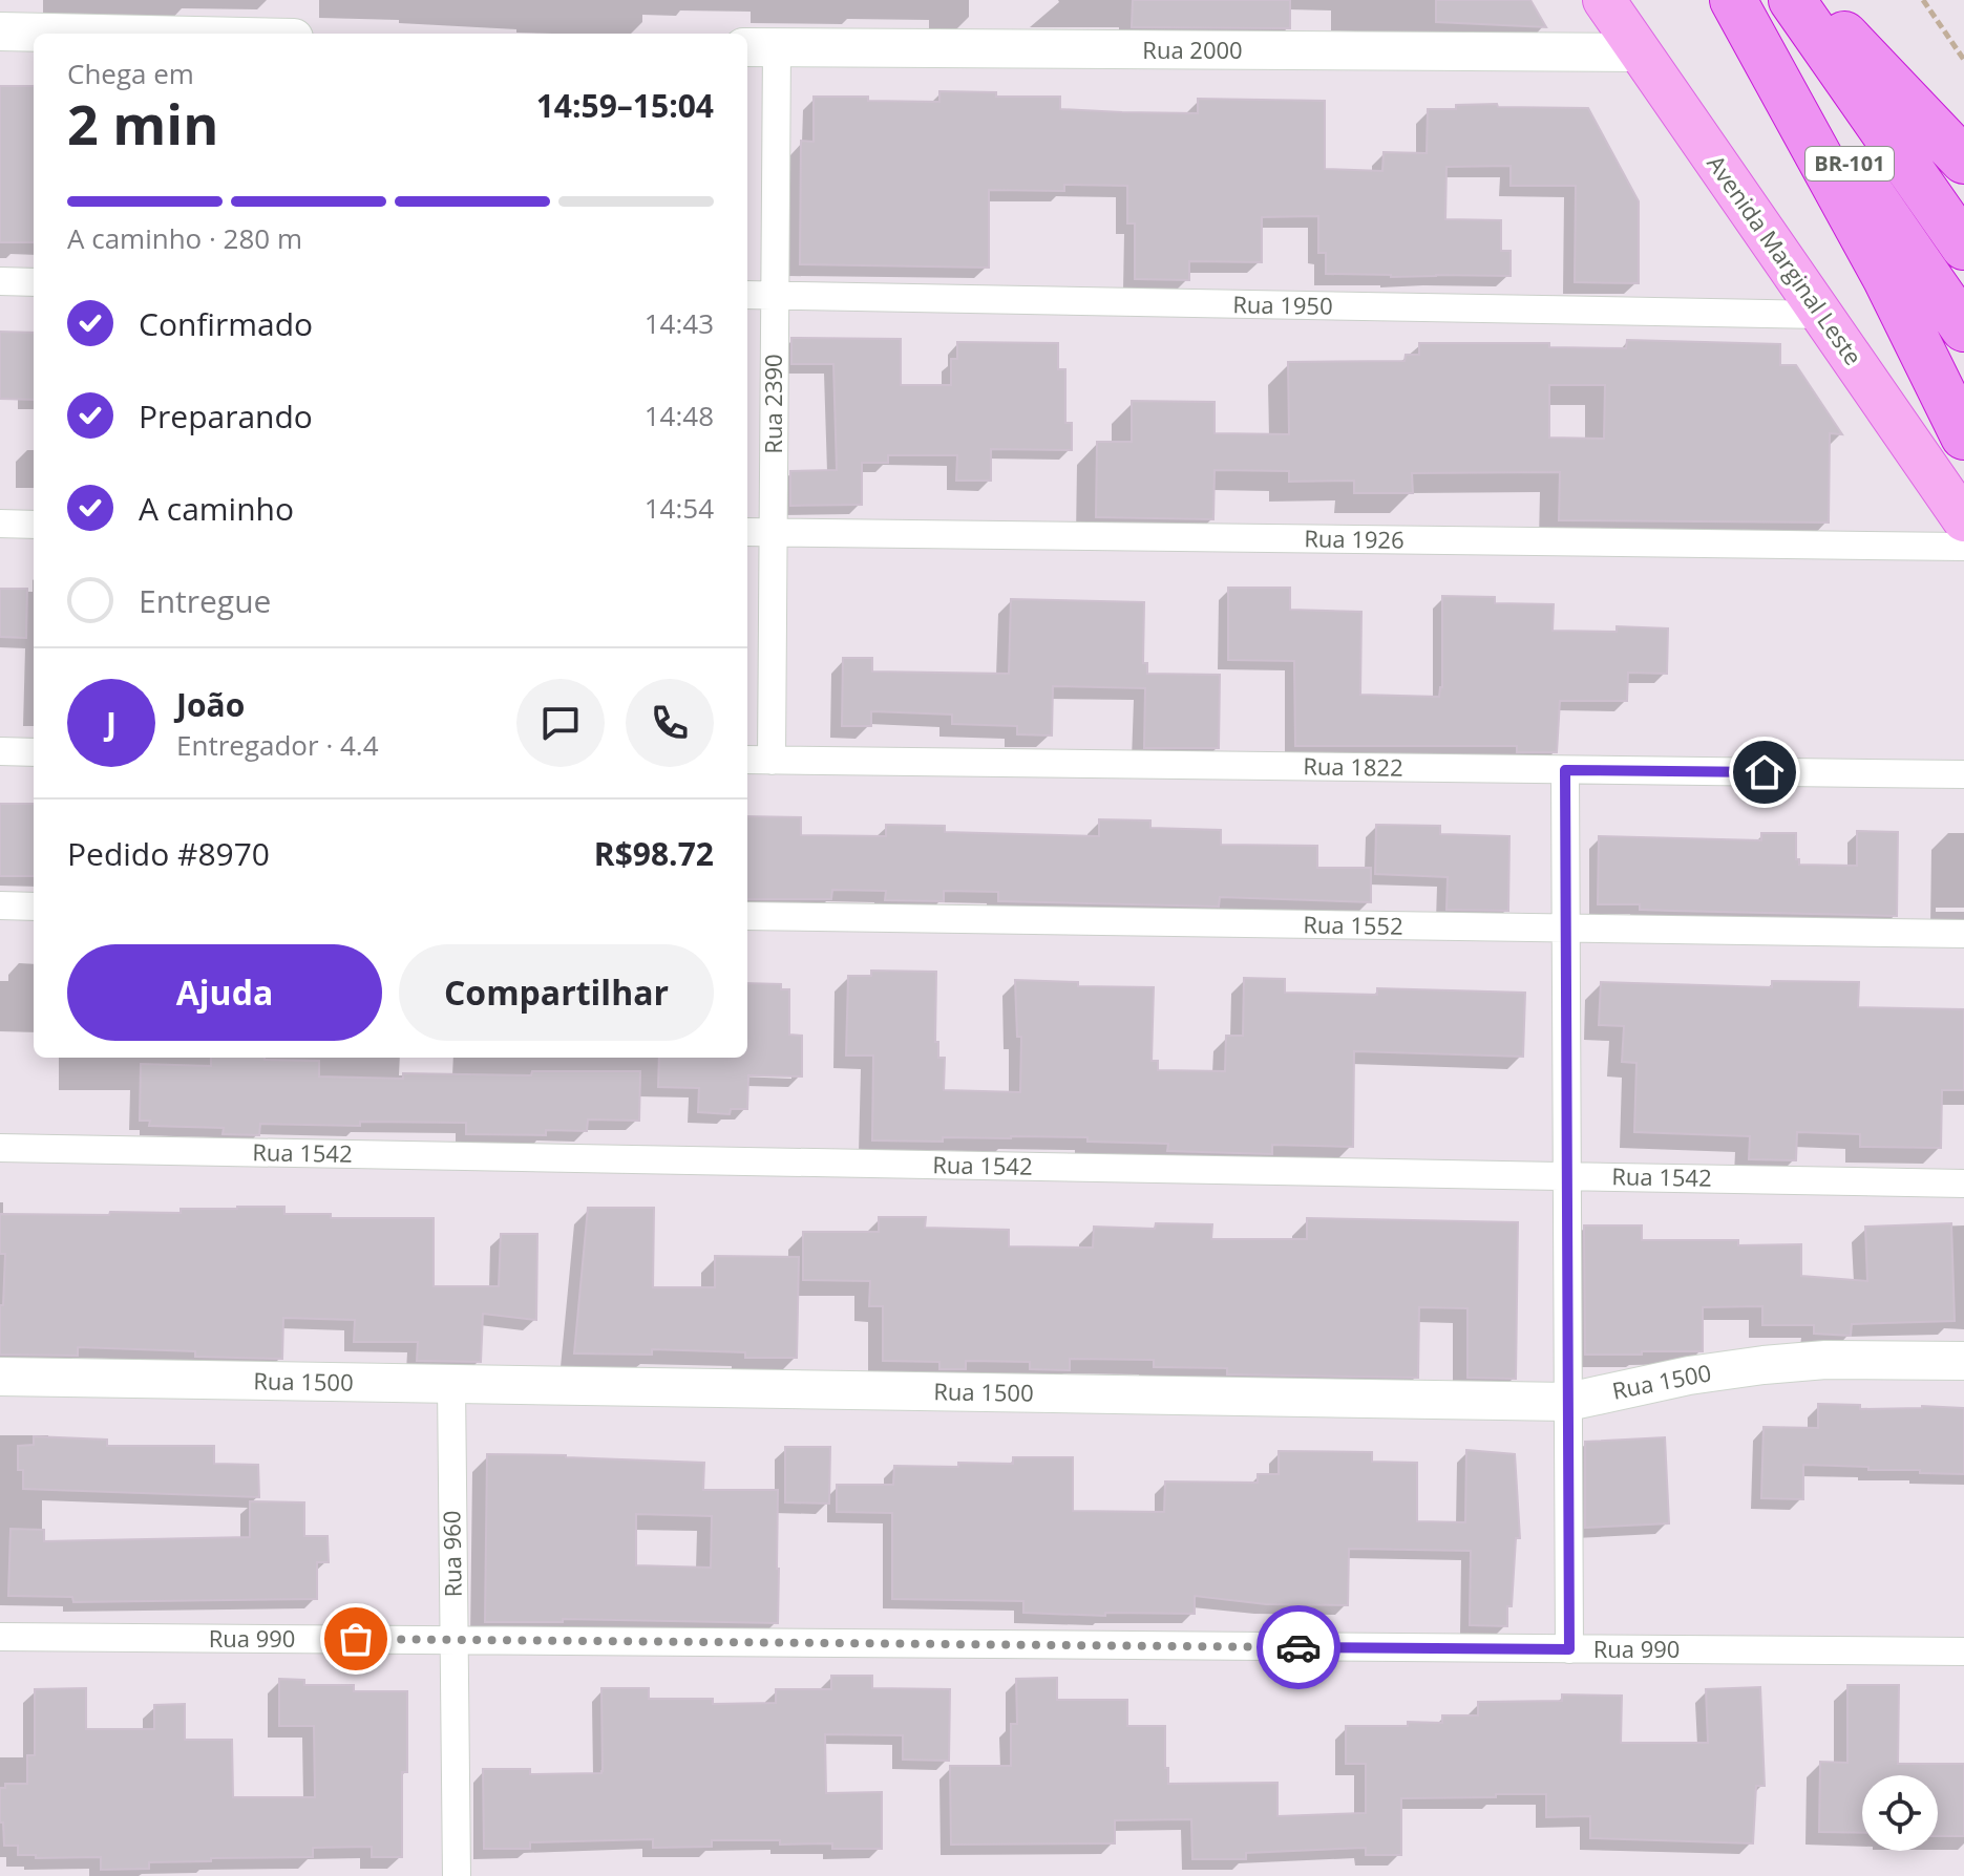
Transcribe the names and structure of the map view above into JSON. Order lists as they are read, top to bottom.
{
  "streets": {
    "highway": ["BR-101"],
    "main road": ["Avenida Marginal Leste"],
    "street": [
      "Rua 2000",
      "Rua 1950",
      "Rua 2390",
      "Rua 1926",
      "Rua 1822",
      "Rua 1552",
      "Rua 1542",
      "Rua 1500",
      "Rua 960",
      "Rua 990"
    ]
  },
  "crossings": [
    ["Rua 2000", "Avenida Marginal Leste"],
    ["Rua 2000", "Rua 2390"],
    ["Avenida Marginal Leste", "Rua 1950"],
    ["Rua 1950", "Rua 2390"],
    ["Rua 2390", "Rua 1926"],
    ["Rua 2390", "Rua 1822"],
    ["Rua 1500", "Rua 960"],
    ["Rua 960", "Rua 990"]
  ],
  "page": {
    "heading": ["2 min", "Chega em", "14:59–15:04"],
    "panel": [
      "João",
      "Entregador · 4.4",
      "Pedido #8970",
      "R$98.72"
    ],
    "bar": "A caminho · 280 m",
    "list": [
      ["Confirmado", "14:43"],
      ["Preparando", "14:48"],
      ["A caminho", "14:54"],
      "Entregue"
    ],
    "round": "J",
    "buttons": ["Ajuda", "Compartilhar"]
  }
}
